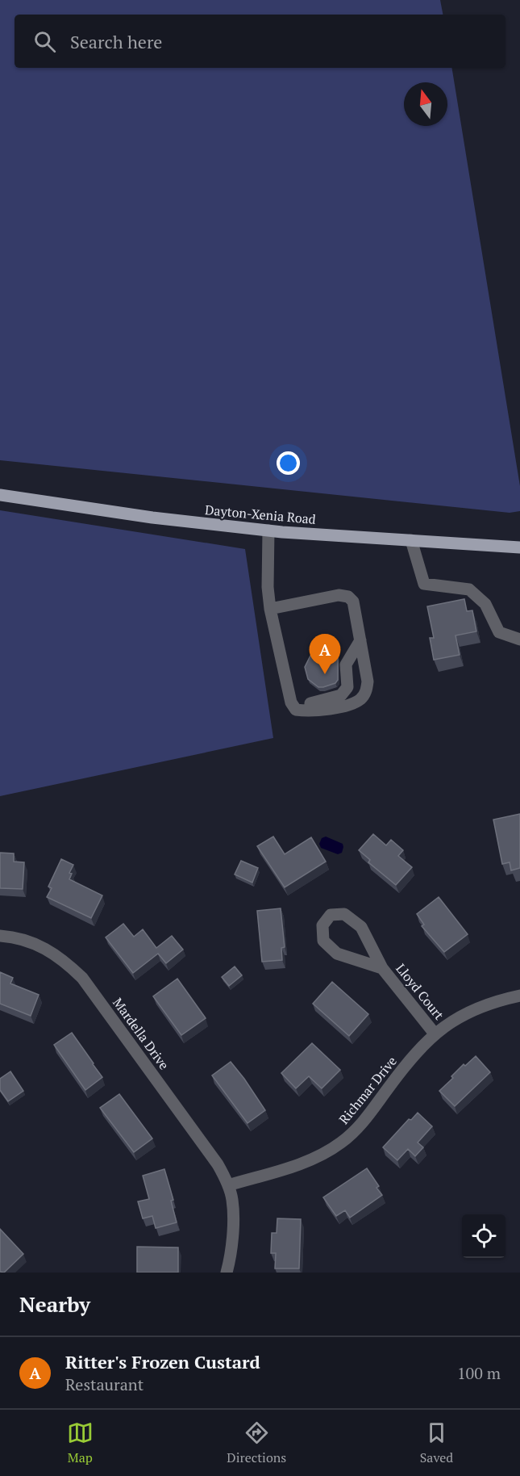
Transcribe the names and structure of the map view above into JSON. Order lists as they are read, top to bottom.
{
  "streets": {
    "main road": ["Dayton-Xenia Road"],
    "street": ["Lloyd Court", "Mardella Drive", "Richmar Drive"]
  },
  "crossings": [
    ["Lloyd Court", "Richmar Drive"],
    ["Mardella Drive", "Richmar Drive"]
  ],
  "north": "top",
  "page": {
    "search": "Search here",
    "pins": "A",
    "heading": "Nearby",
    "list": [
      {
        "mark": "A",
        "name": "Ritter's Frozen Custard",
        "note": "Restaurant",
        "value": "100 m"
      }
    ],
    "nav": ["Map", "Directions", "Saved"]
  }
}
